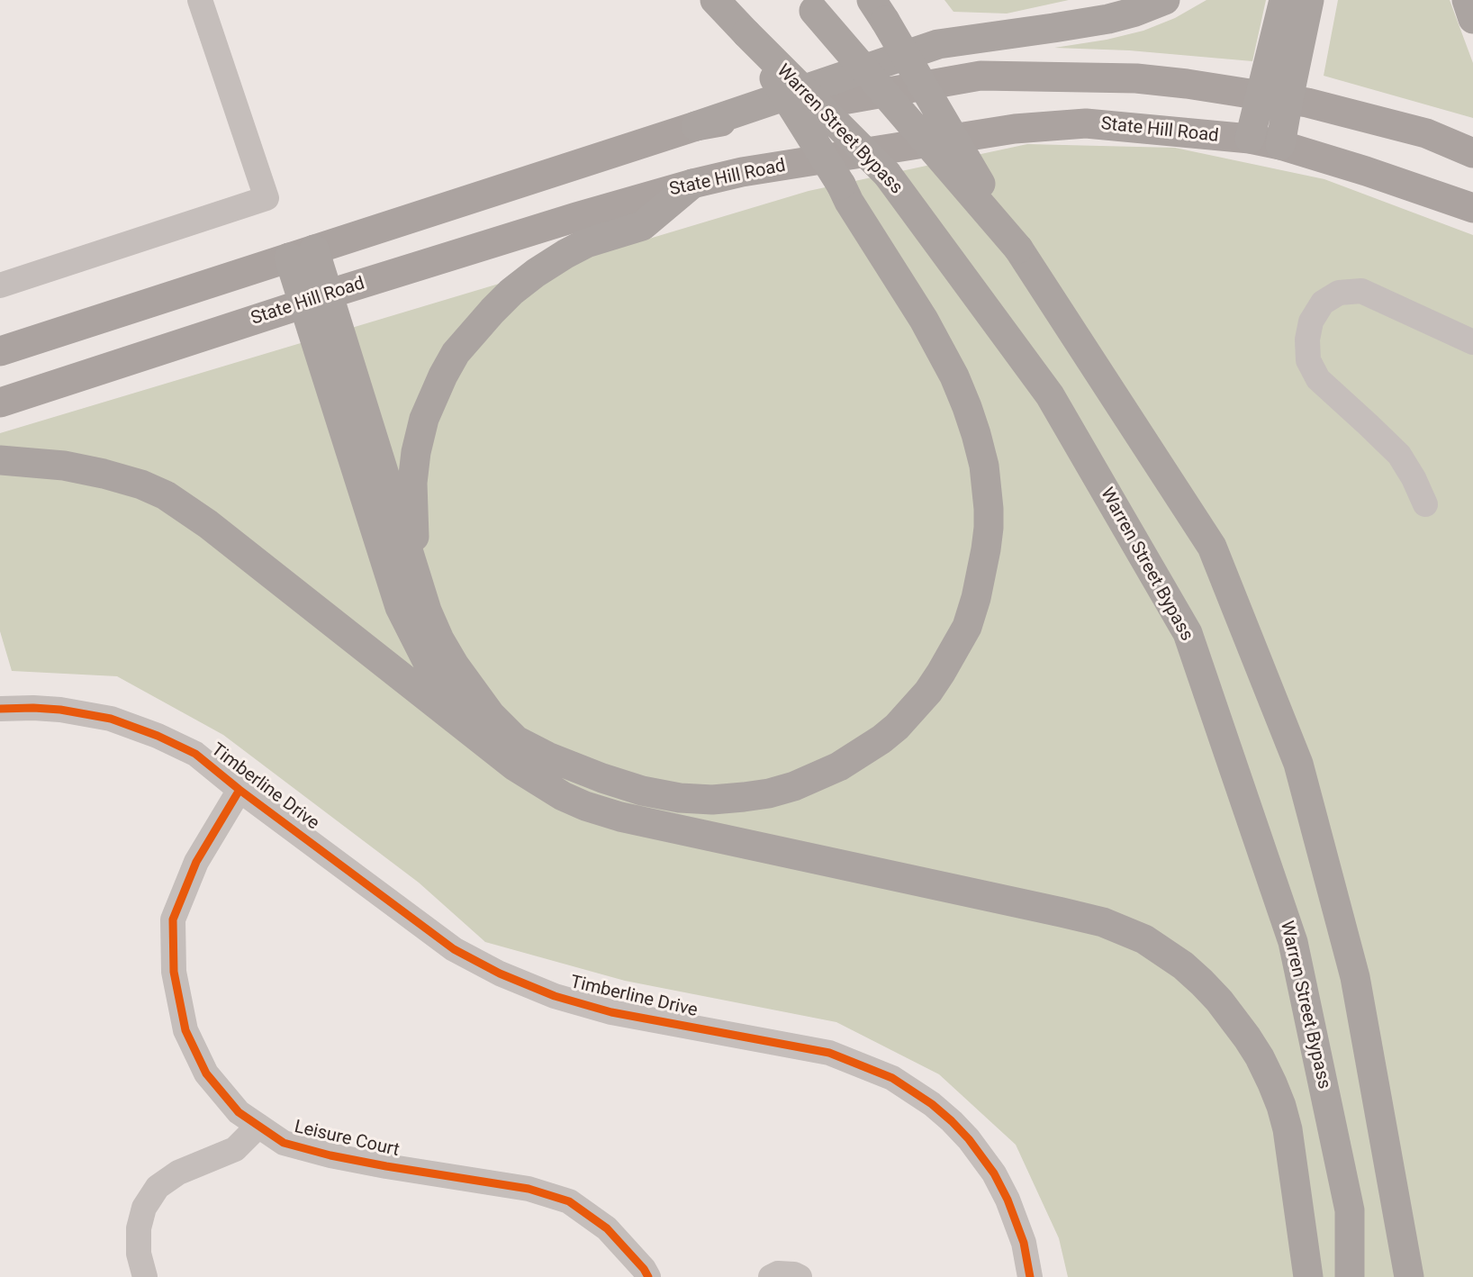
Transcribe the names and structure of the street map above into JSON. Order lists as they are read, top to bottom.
{
  "streets": {
    "highway": ["Warren Street Bypass"],
    "main road": ["State Hill Road"],
    "street": ["Timberline Drive", "Leisure Court"]
  },
  "crossings": [
    ["Timberline Drive", "Leisure Court"]
  ]
}
